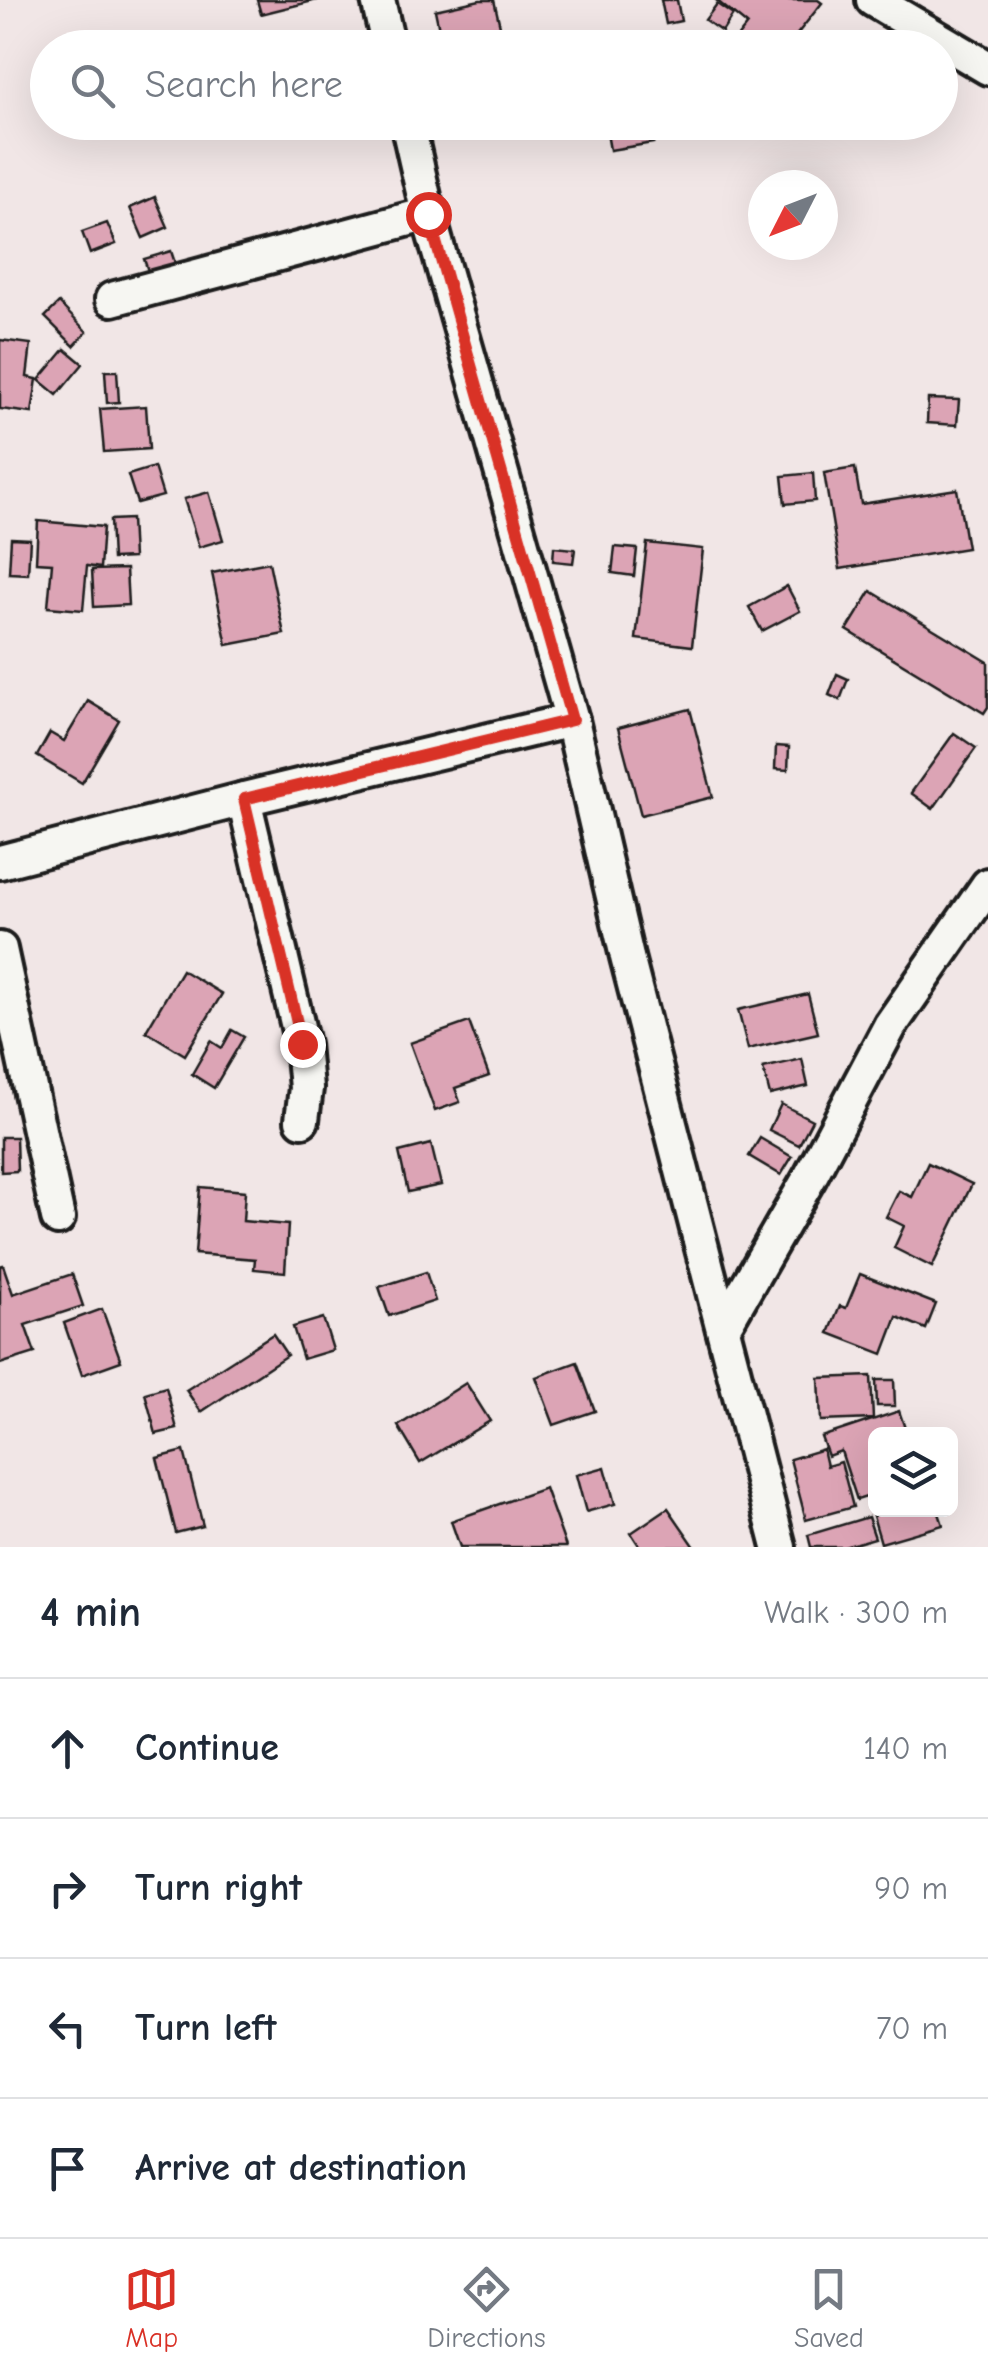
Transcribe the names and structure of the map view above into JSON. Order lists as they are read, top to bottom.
{
  "north": "bottom left",
  "page": {
    "search": "Search here",
    "heading": ["4 min", "Walk · 300 m"],
    "list": [
      ["Continue", "140 m"],
      ["Turn right", "90 m"],
      ["Turn left", "70 m"],
      "Arrive at destination"
    ],
    "nav": ["Map", "Directions", "Saved"]
  }
}
